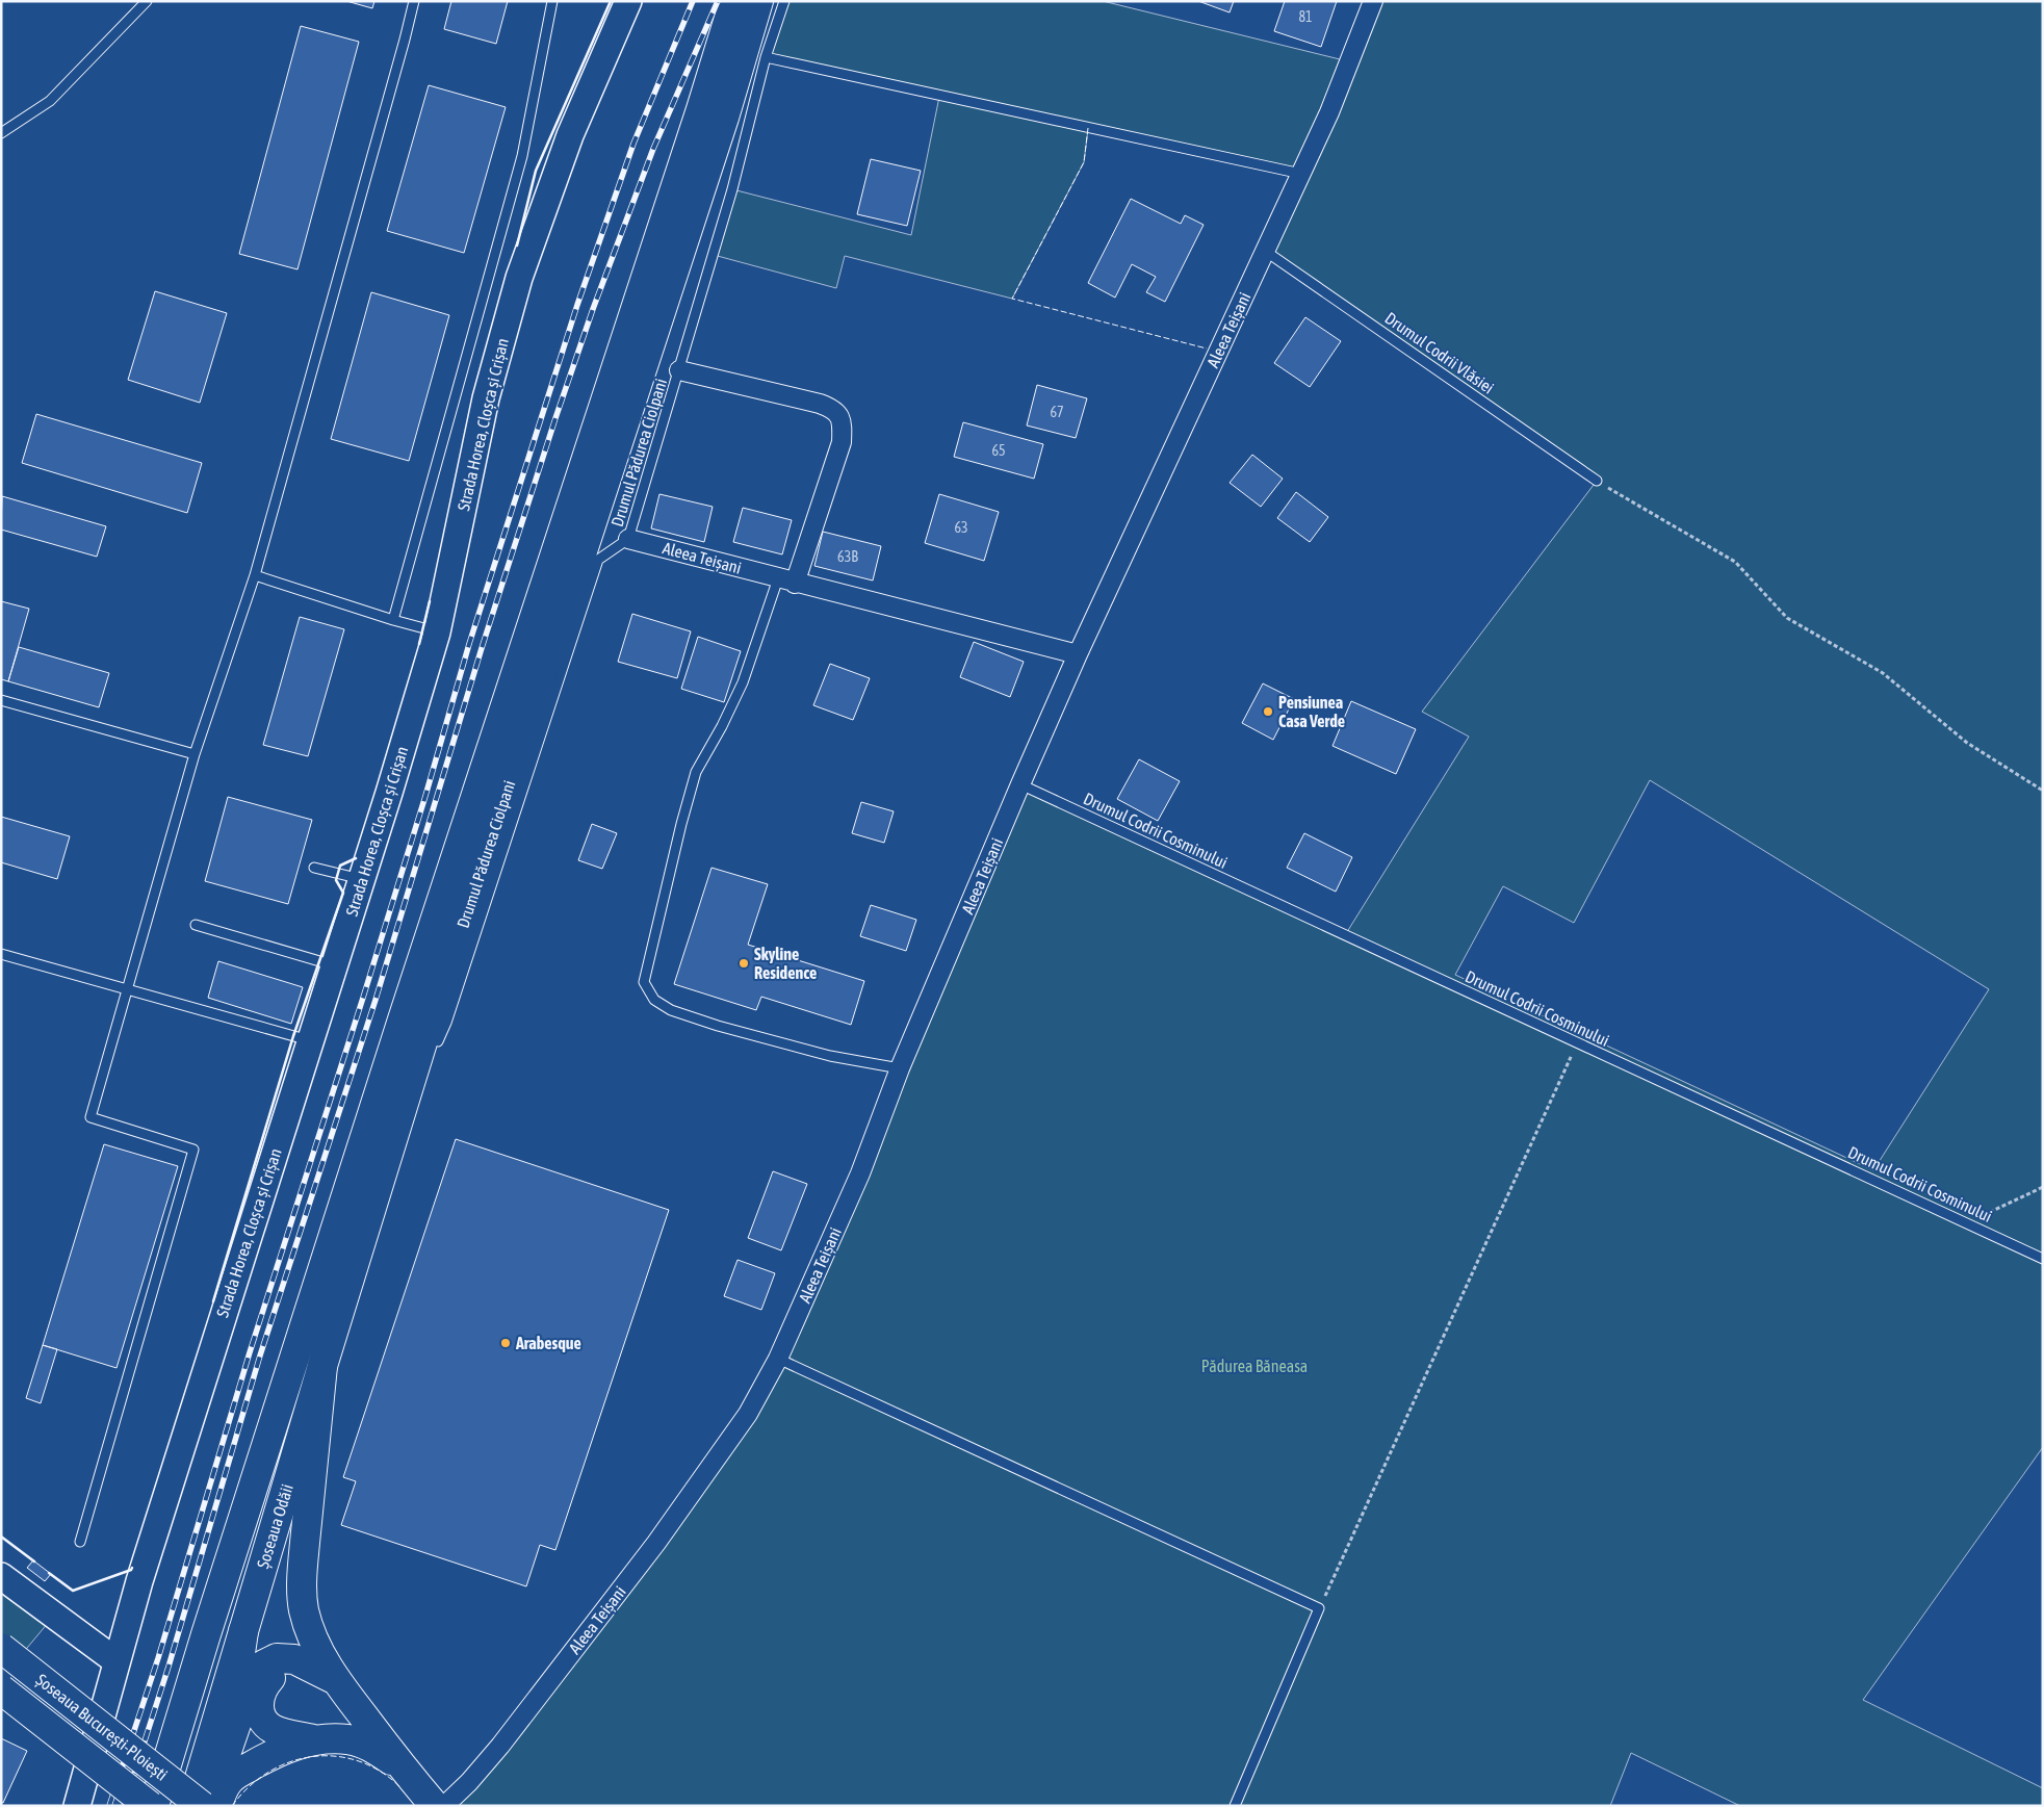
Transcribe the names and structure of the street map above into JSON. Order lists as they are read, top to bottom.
{
  "streets": {
    "main road": ["Șoseaua Odăii", "Șoseaua București-Ploiești"],
    "street": ["Aleea Teișani", "Strada Horea, Cloșca și Crișan"],
    "lane": ["Drumul Codrii Vlăsiei", "Drumul Pădurea Ciolpani", "Drumul Codrii Cosminului"]
  },
  "crossings": [
    ["Aleea Teișani", "Drumul Codrii Vlăsiei"],
    ["Aleea Teișani", "Drumul Pădurea Ciolpani"],
    ["Aleea Teișani", "Drumul Codrii Cosminului"],
    ["Drumul Pădurea Ciolpani", "Șoseaua Odăii"]
  ],
  "parks": ["Pădurea Băneasa"],
  "places": ["Pensiunea Casa Verde", "Skyline Residence", "Arabesque"],
  "house_numbers": [
    "81",
    "67",
    "65",
    "63",
    "63B"
  ]
}
